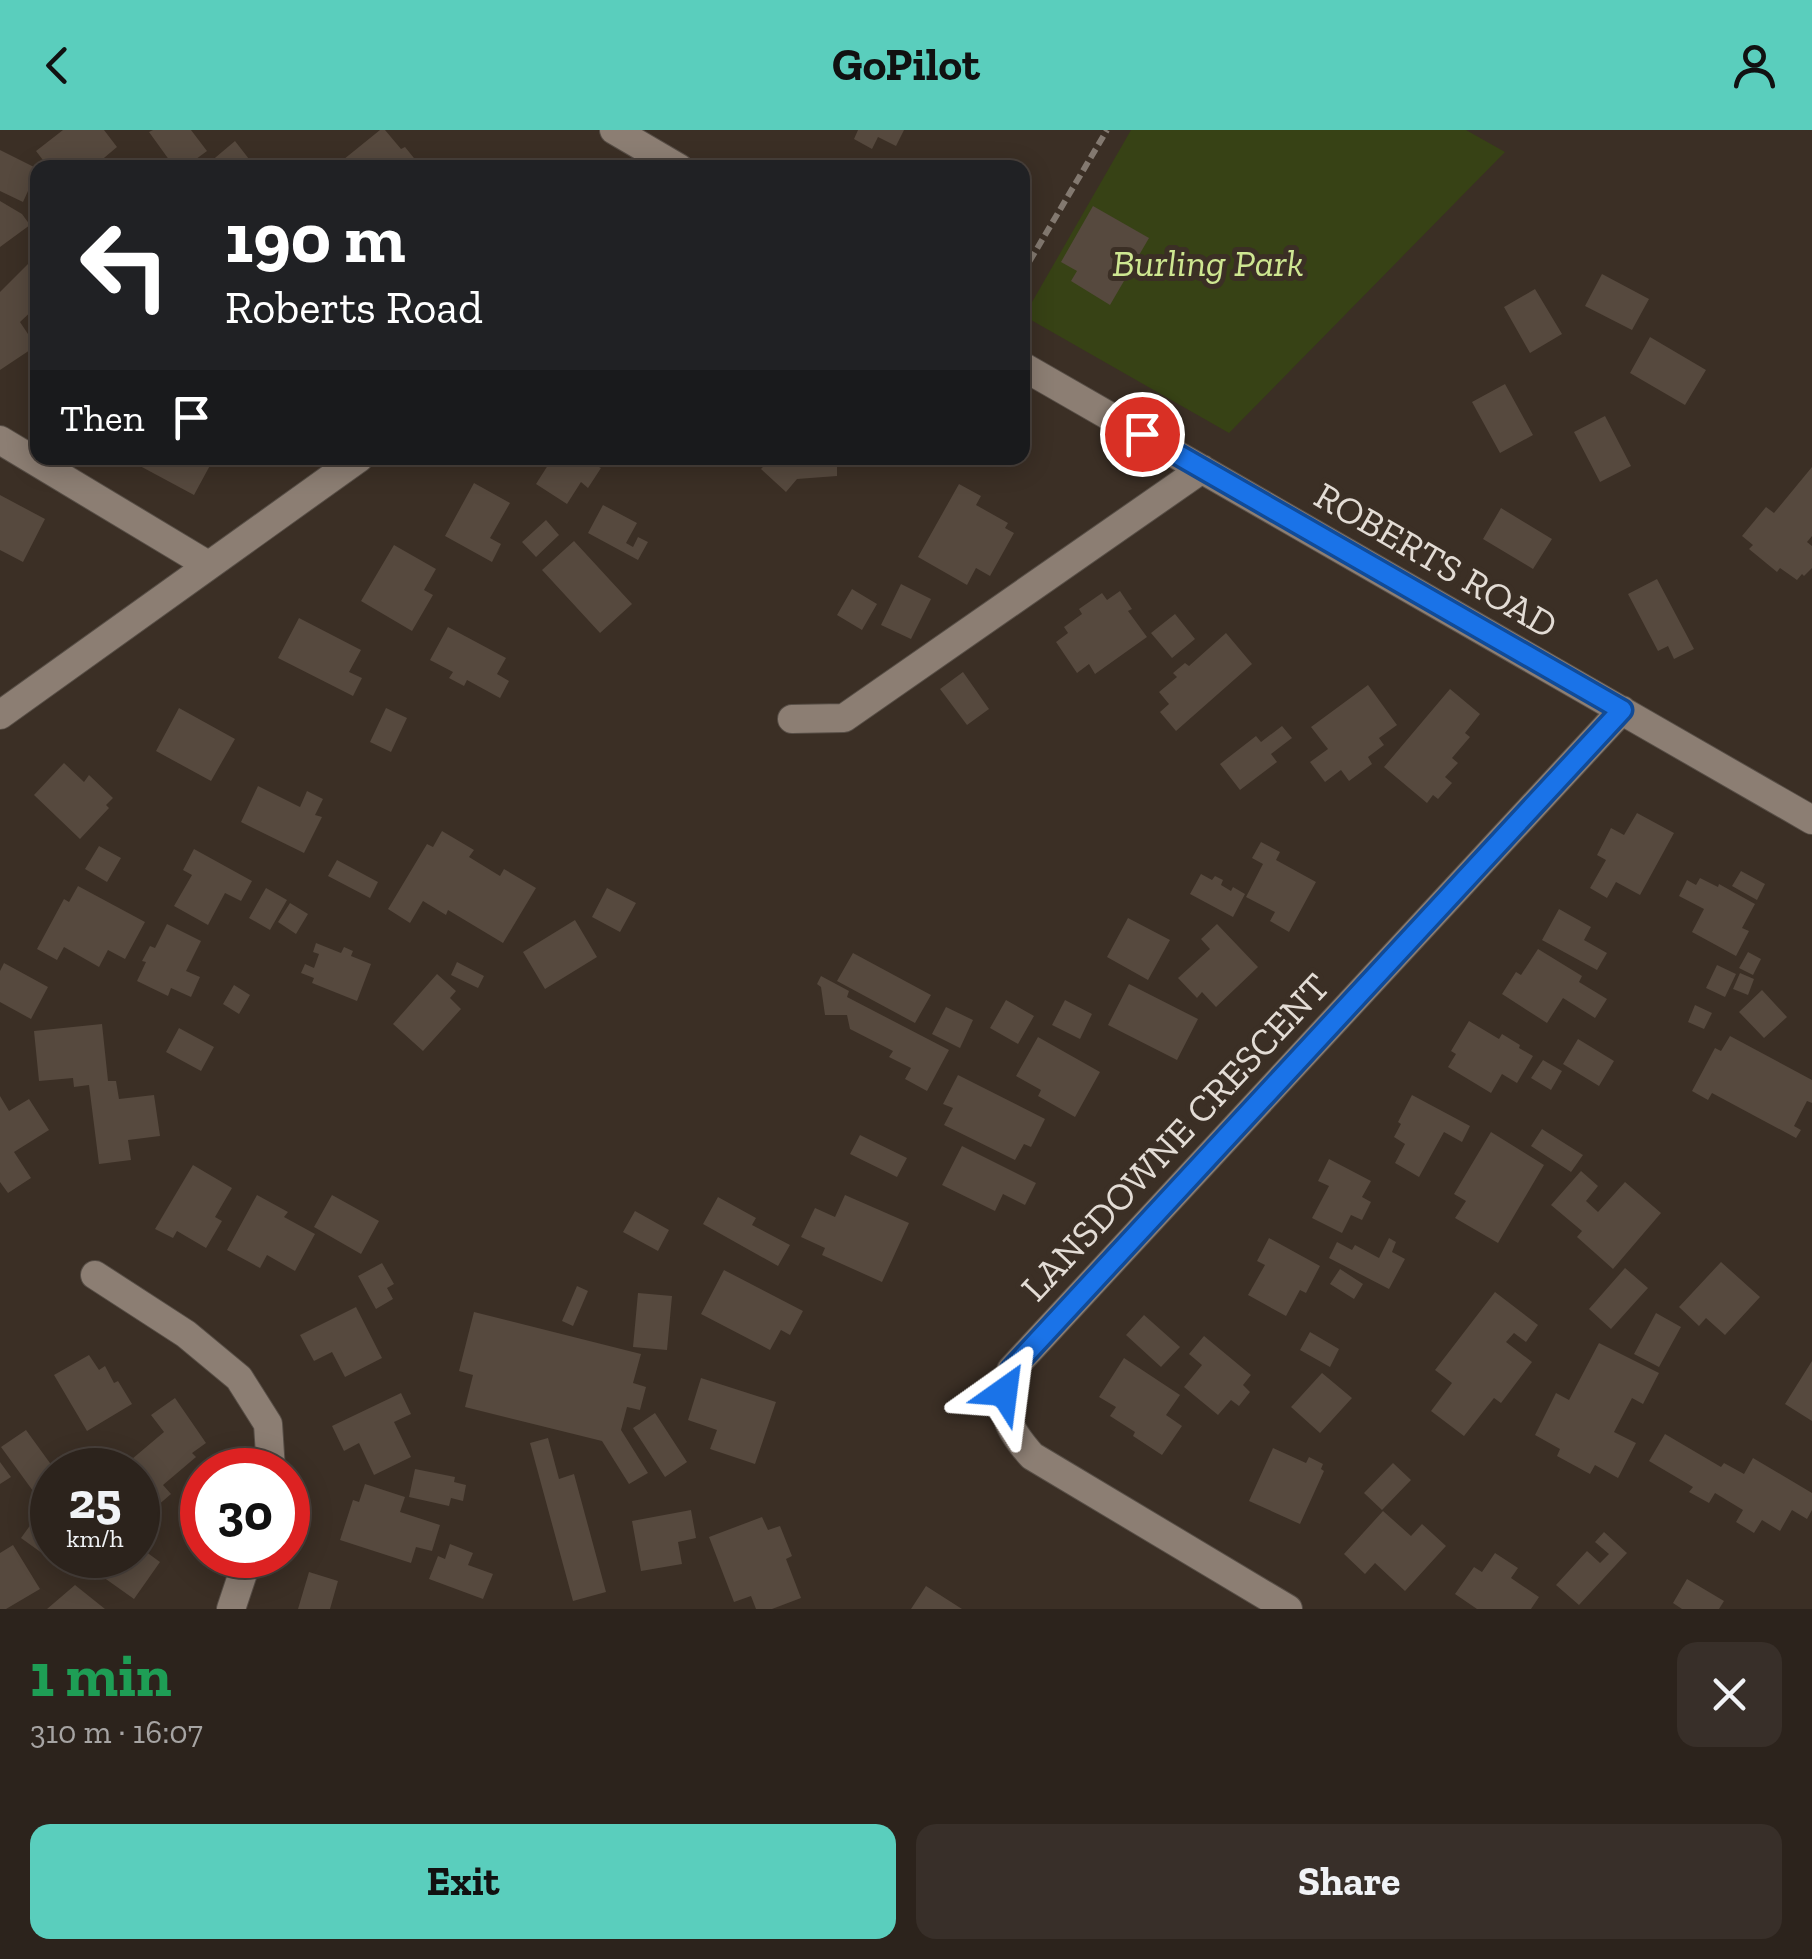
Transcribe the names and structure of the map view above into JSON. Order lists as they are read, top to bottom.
{
  "streets": {
    "street": ["ROBERTS ROAD", "LANSDOWNE CRESCENT"]
  },
  "crossings": [
    ["ROBERTS ROAD", "LANSDOWNE CRESCENT"]
  ],
  "parks": ["Burling Park"],
  "page": {
    "header": "GoPilot",
    "turn": ["190 m", "Roberts Road"],
    "then": "Then",
    "speed": "25 km/h",
    "limit": "30",
    "heading": ["1 min", "310 m · 16:07"],
    "buttons": ["Exit", "Share"]
  }
}
